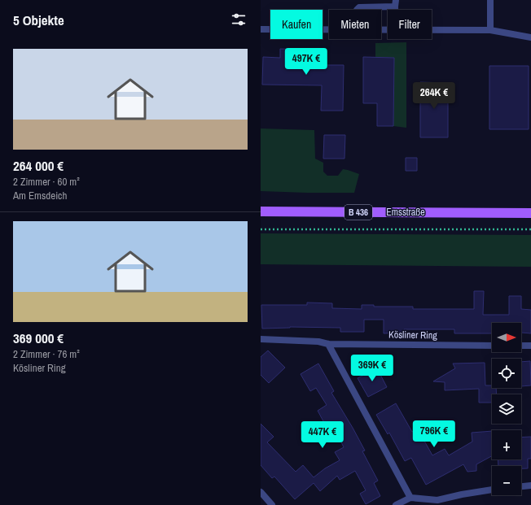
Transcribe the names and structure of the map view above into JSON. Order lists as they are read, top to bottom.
{
  "streets": {
    "main road": ["B 436", "Emsstraße"],
    "street": ["Kösliner Ring"]
  },
  "north": "right",
  "page": {
    "heading": "5 Objekte",
    "chip": ["Kaufen", "Mieten", "Filter"],
    "list": [
      {
        "name": "264 000 €",
        "note": "2 Zimmer · 60 m² · Am Emsdeich"
      },
      {
        "name": "369 000 €",
        "note": "2 Zimmer · 76 m² · Kösliner Ring"
      }
    ],
    "price": [
      "497K €",
      "264K €",
      "369K €",
      "796K €",
      "447K €"
    ],
    "map_buttons": ["+", "−"]
  }
}
